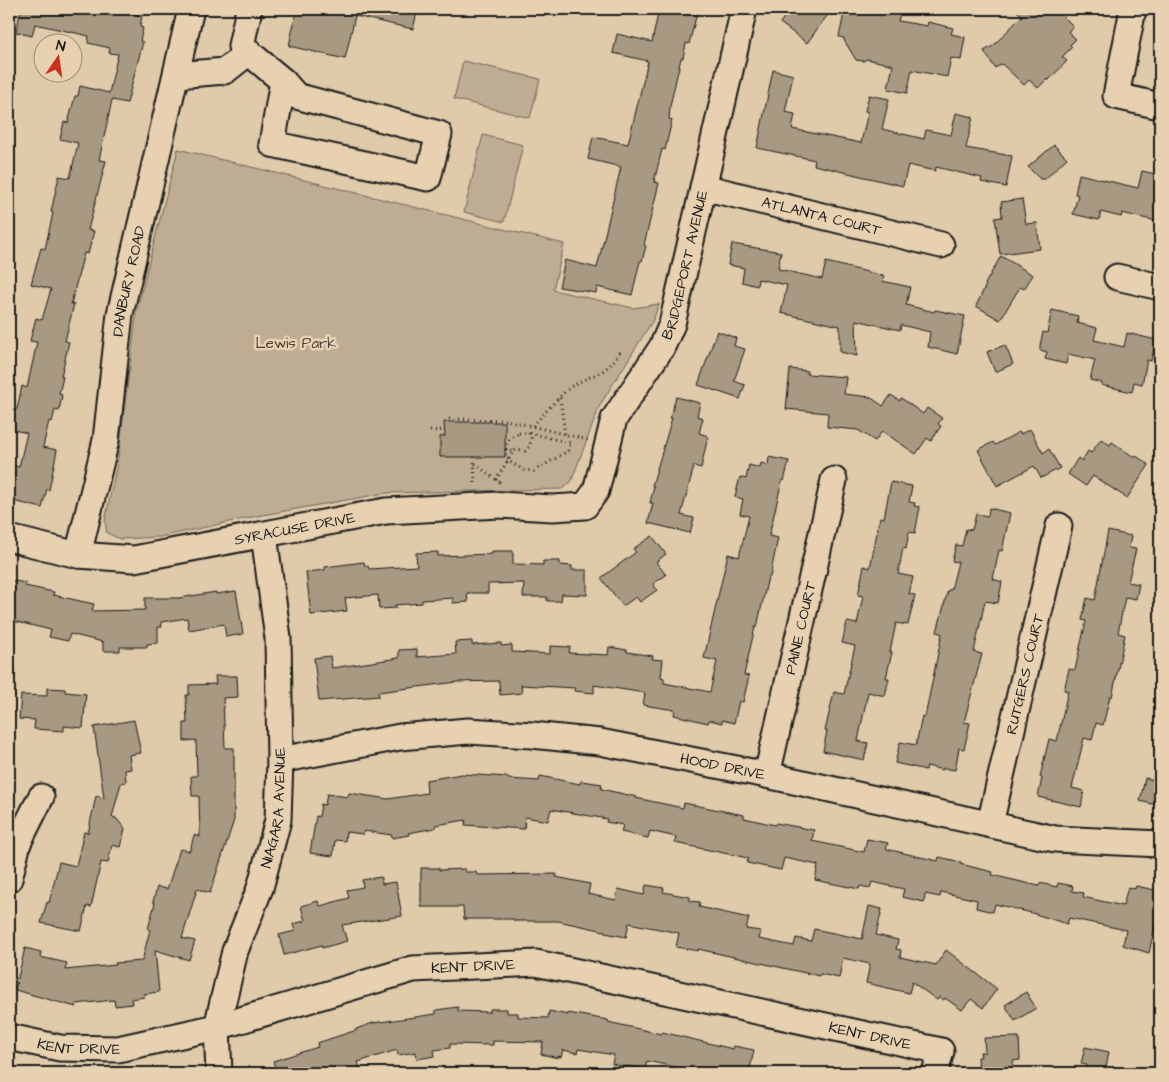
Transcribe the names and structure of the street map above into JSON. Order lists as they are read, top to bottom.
{
  "streets": {
    "street": [
      "ATLANTA COURT",
      "BRIDGEPORT AVENUE",
      "DANBURY ROAD",
      "SYRACUSE DRIVE",
      "PAINE COURT",
      "RUTGERS COURT",
      "HOOD DRIVE",
      "NIAGARA AVENUE",
      "KENT DRIVE"
    ]
  },
  "crossings": [
    ["ATLANTA COURT", "BRIDGEPORT AVENUE"],
    ["BRIDGEPORT AVENUE", "SYRACUSE DRIVE"],
    ["DANBURY ROAD", "SYRACUSE DRIVE"],
    ["SYRACUSE DRIVE", "NIAGARA AVENUE"],
    ["PAINE COURT", "HOOD DRIVE"],
    ["RUTGERS COURT", "HOOD DRIVE"],
    ["HOOD DRIVE", "NIAGARA AVENUE"],
    ["NIAGARA AVENUE", "KENT DRIVE"]
  ],
  "parks": ["Lewis Park"],
  "north": "top"
}
